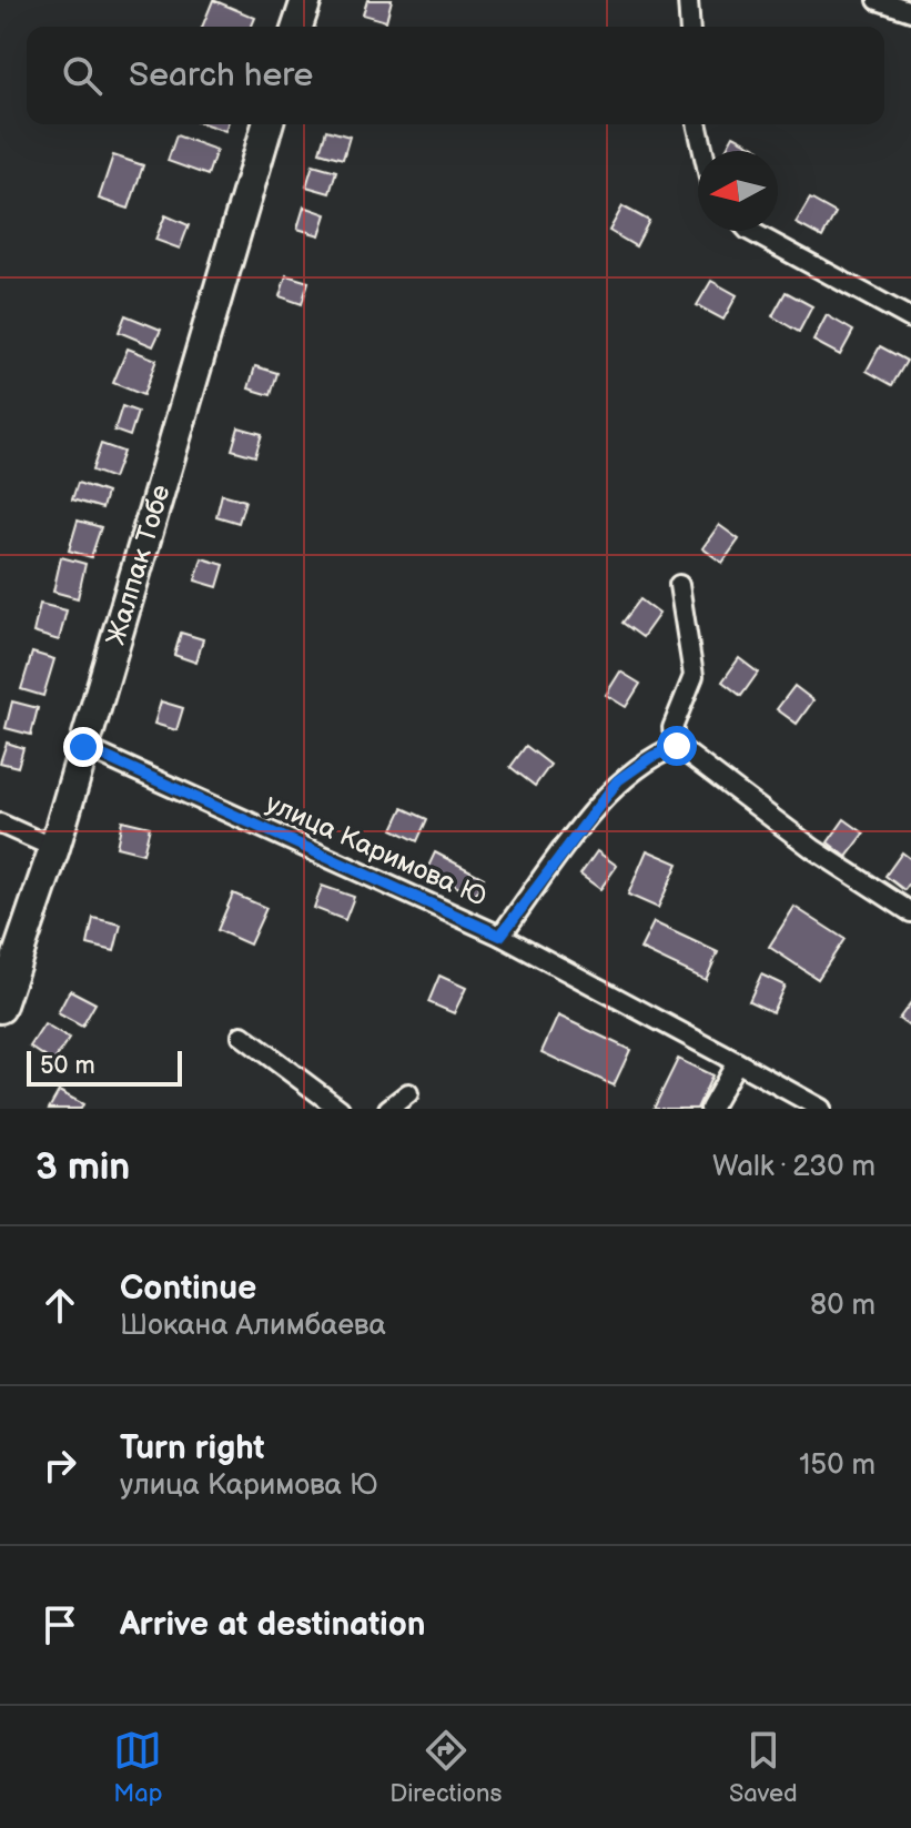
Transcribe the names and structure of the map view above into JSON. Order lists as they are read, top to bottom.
{
  "streets": {
    "main road": ["Жалпак Тобе"],
    "street": ["улица Каримова Ю"]
  },
  "crossings": [
    ["Жалпак Тобе", "улица Каримова Ю"]
  ],
  "scale_bar": "50 m",
  "north": "left",
  "page": {
    "search": "Search here",
    "scale": "50 m",
    "heading": ["3 min", "Walk · 230 m"],
    "list": [
      ["Continue", "Шокана Алимбаева", "80 m"],
      ["Turn right", "улица Каримова Ю", "150 m"],
      "Arrive at destination"
    ],
    "nav": ["Map", "Directions", "Saved"]
  }
}
